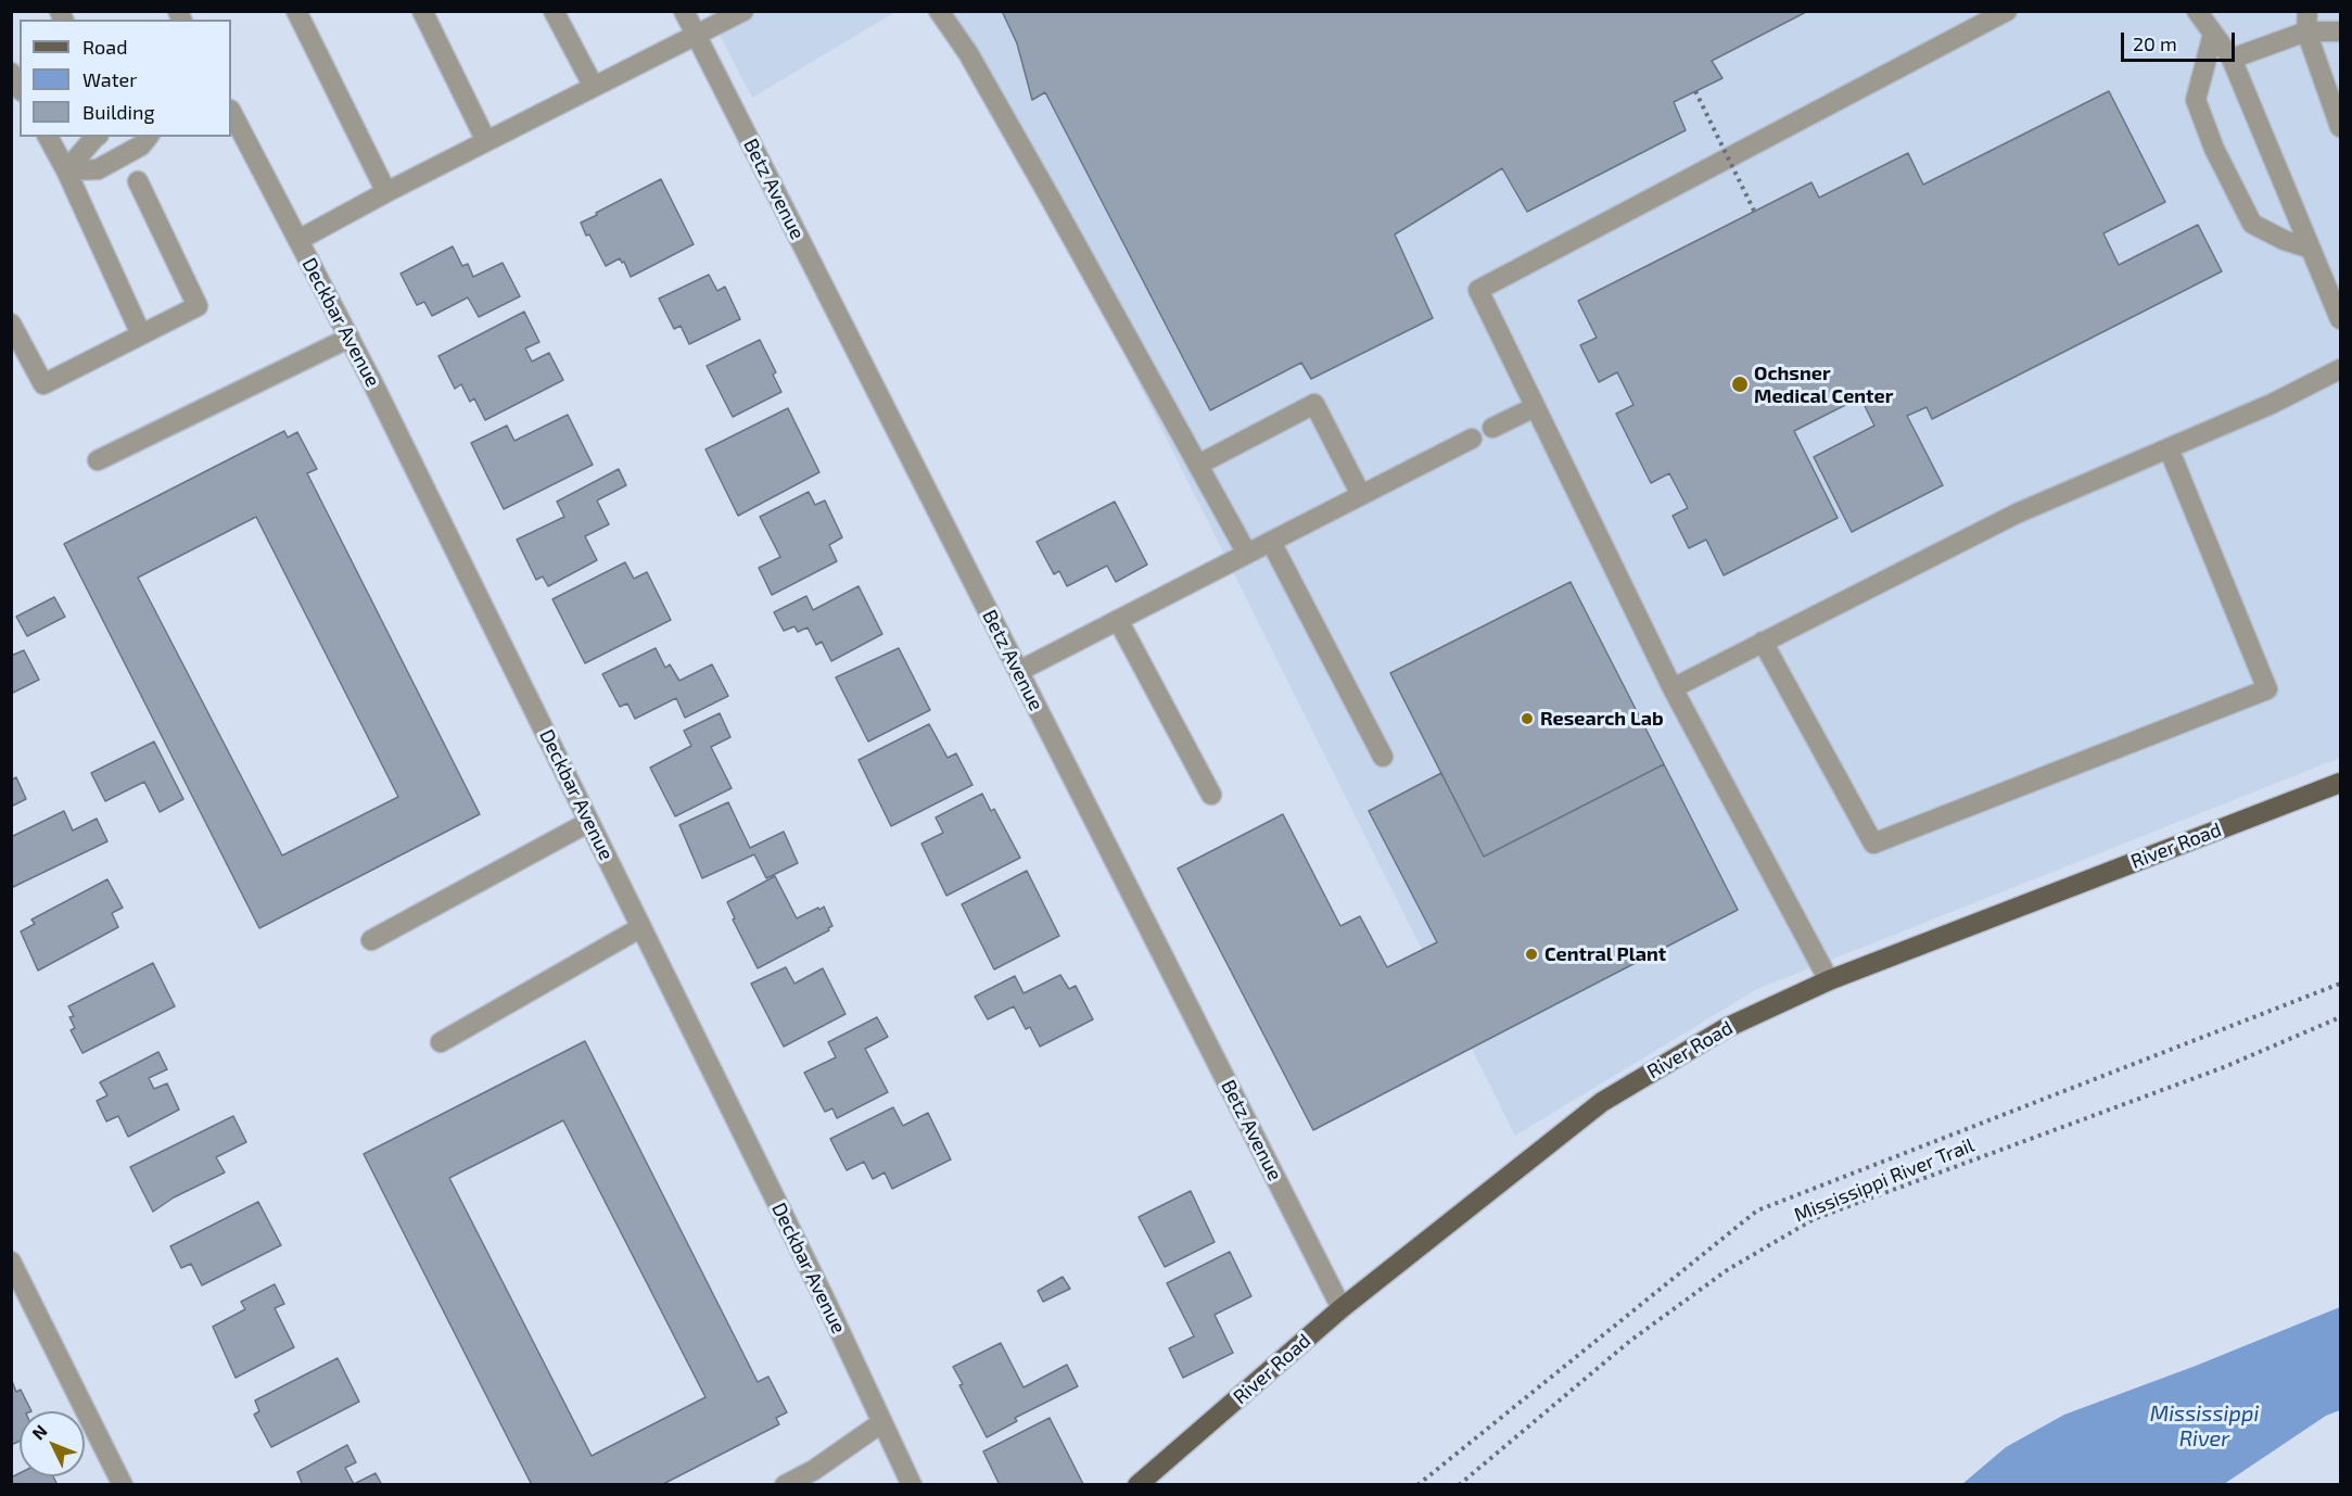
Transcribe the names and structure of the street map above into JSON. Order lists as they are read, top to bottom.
{
  "streets": {
    "main road": ["River Road"],
    "street": ["Betz Avenue", "Deckbar Avenue"],
    "path": ["Mississippi River Trail"]
  },
  "crossings": [
    ["Betz Avenue", "River Road"]
  ],
  "water": ["Mississippi River"],
  "places": ["Ochsner Medical Center", "Research Lab", "Central Plant"],
  "legend": ["Road", "Water", "Building"],
  "scale_bar": "20 m",
  "north": "top left"
}
